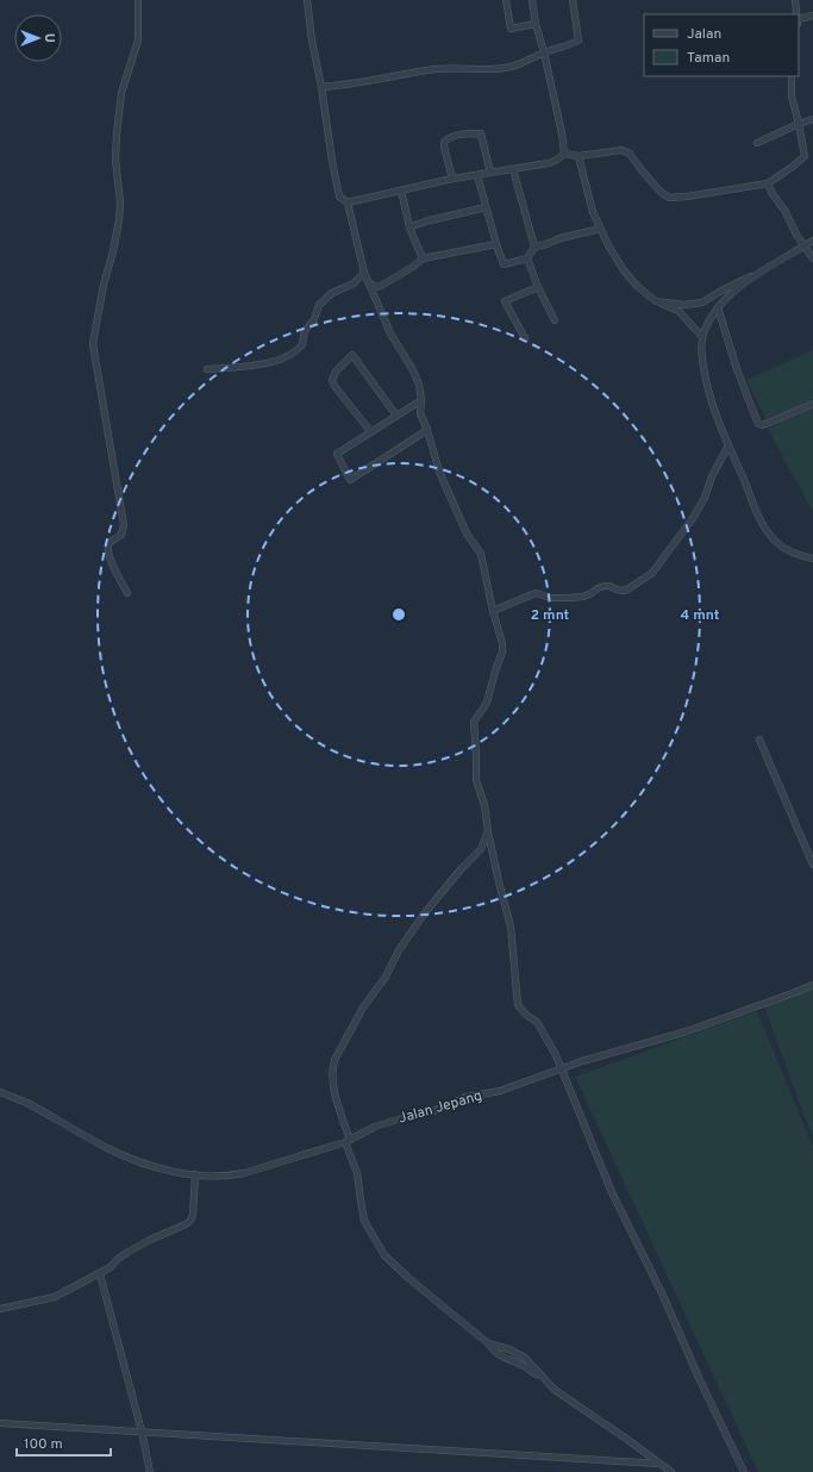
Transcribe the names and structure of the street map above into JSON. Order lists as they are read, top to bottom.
{
  "streets": {
    "street": ["Jalan Jepang"]
  },
  "legend": ["Jalan", "Taman"],
  "scale_bar": "100 m",
  "north": "right",
  "rings": ["2 mnt", "4 mnt"]
}
